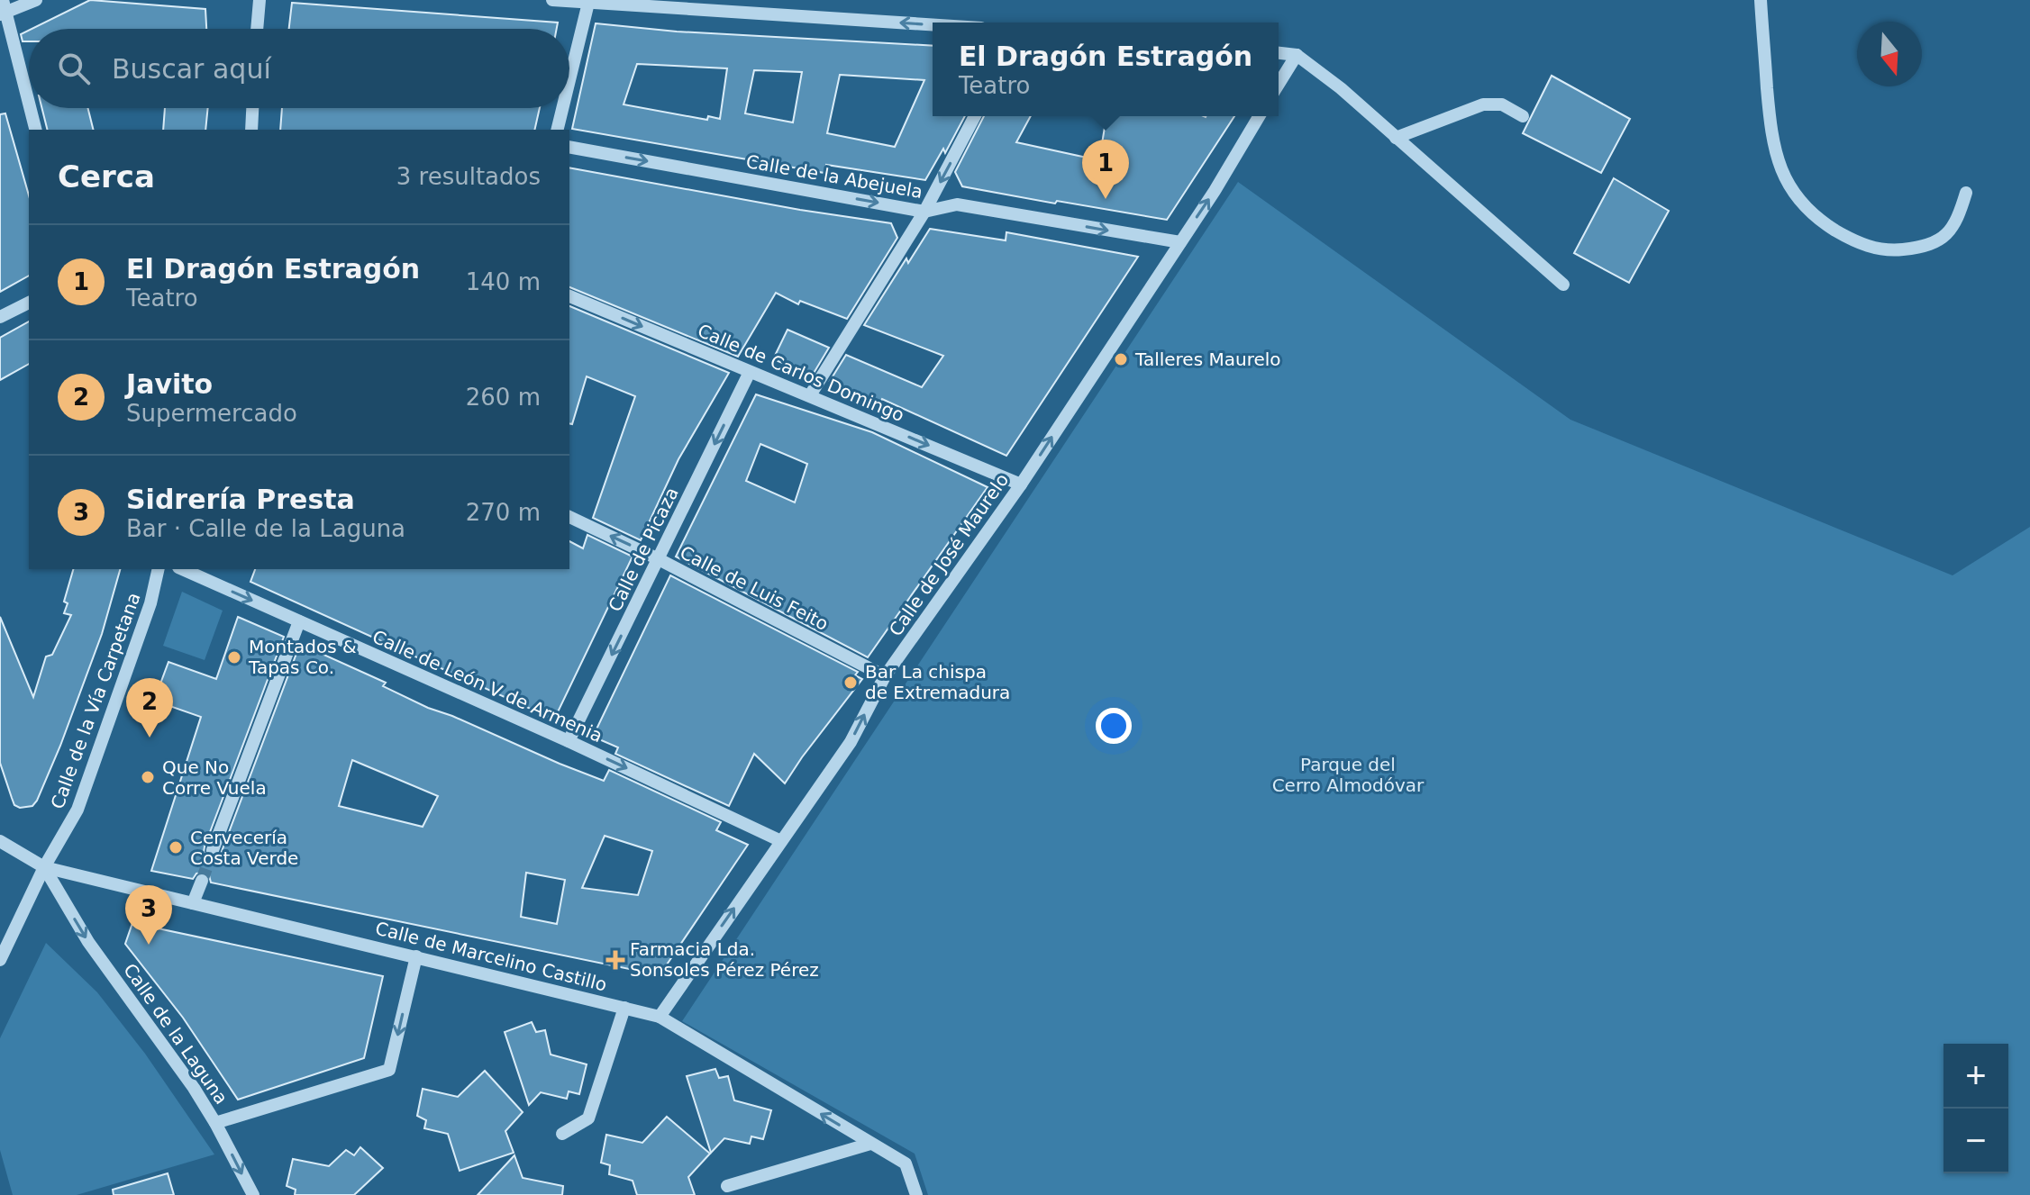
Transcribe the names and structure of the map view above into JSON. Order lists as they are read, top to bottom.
{
  "streets": {
    "street": [
      "Calle de la Abejuela",
      "Calle de Carlos Domingo",
      "Calle de Picaza",
      "Calle de José Maurelo",
      "Calle de Luis Feito",
      "Calle de León V de Armenia",
      "Calle de la Vía Carpetana",
      "Calle de Marcelino Castillo",
      "Calle de la Laguna"
    ]
  },
  "crossings": [
    ["Calle de la Abejuela", "Calle de José Maurelo"],
    ["Calle de Carlos Domingo", "Calle de Picaza"],
    ["Calle de Carlos Domingo", "Calle de José Maurelo"],
    ["Calle de Picaza", "Calle de Luis Feito"],
    ["Calle de Picaza", "Calle de León V de Armenia"],
    ["Calle de José Maurelo", "Calle de Luis Feito"],
    ["Calle de José Maurelo", "Calle de León V de Armenia"],
    ["Calle de José Maurelo", "Calle de Marcelino Castillo"],
    ["Calle de la Vía Carpetana", "Calle de Marcelino Castillo"],
    ["Calle de la Vía Carpetana", "Calle de la Laguna"],
    ["Calle de Marcelino Castillo", "Calle de la Laguna"]
  ],
  "one_way": [
    "Calle de la Abejuela",
    "Calle de Carlos Domingo",
    "Calle de Picaza",
    "Calle de José Maurelo",
    "Calle de León V de Armenia",
    "Calle de la Laguna"
  ],
  "parks": ["Parque del Cerro Almodóvar"],
  "places": {
    "other": [
      "Talleres Maurelo",
      "Montados & Tapas Co.",
      "Bar La chispa de Extremadura",
      "Que No Corre Vuela",
      "Cervecería Costa Verde"
    ],
    "health": ["Farmacia Lda. Sonsoles Pérez Pérez"]
  },
  "north": "bottom",
  "page": {
    "popup": ["El Dragón Estragón", "Teatro"],
    "search": "Buscar aquí",
    "heading": ["Cerca", "3 resultados"],
    "pins": ["1", "2", "3"],
    "list": [
      {
        "mark": "1",
        "name": "El Dragón Estragón",
        "note": "Teatro",
        "value": "140 m"
      },
      {
        "mark": "2",
        "name": "Javito",
        "note": "Supermercado",
        "value": "260 m"
      },
      {
        "mark": "3",
        "name": "Sidrería Presta",
        "note": "Bar · Calle de la Laguna",
        "value": "270 m"
      }
    ],
    "map_buttons": ["+", "−"]
  }
}
